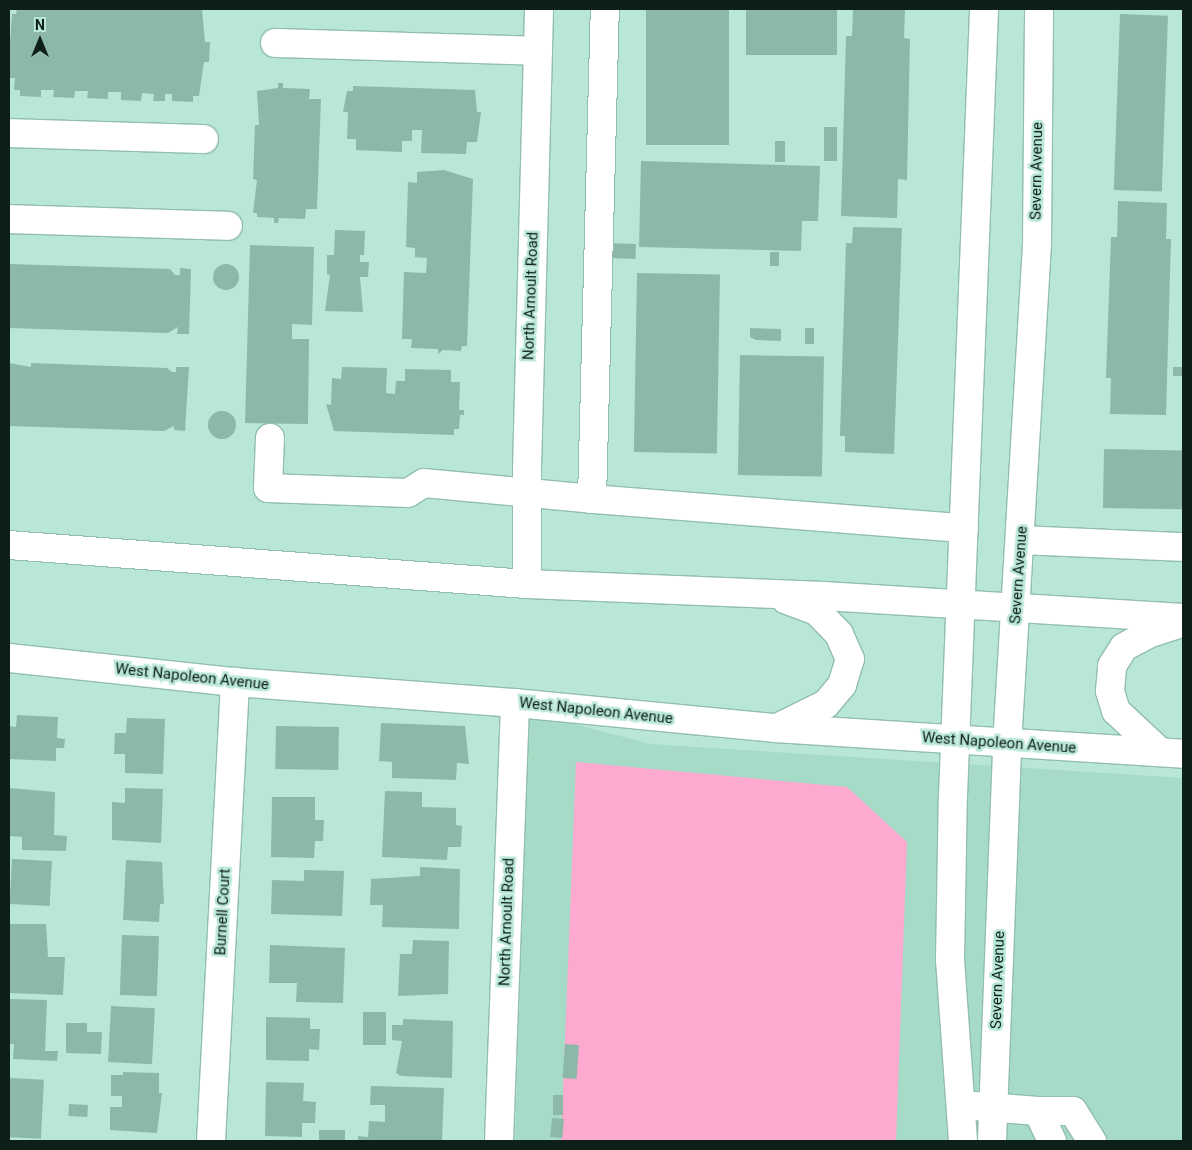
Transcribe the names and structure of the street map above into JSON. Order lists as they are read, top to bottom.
{
  "streets": {
    "street": [
      "Severn Avenue",
      "North Arnoult Road",
      "West Napoleon Avenue",
      "Burnell Court"
    ]
  },
  "crossings": [
    ["Severn Avenue", "West Napoleon Avenue"],
    ["North Arnoult Road", "West Napoleon Avenue"],
    ["West Napoleon Avenue", "Burnell Court"]
  ],
  "north": "top"
}
